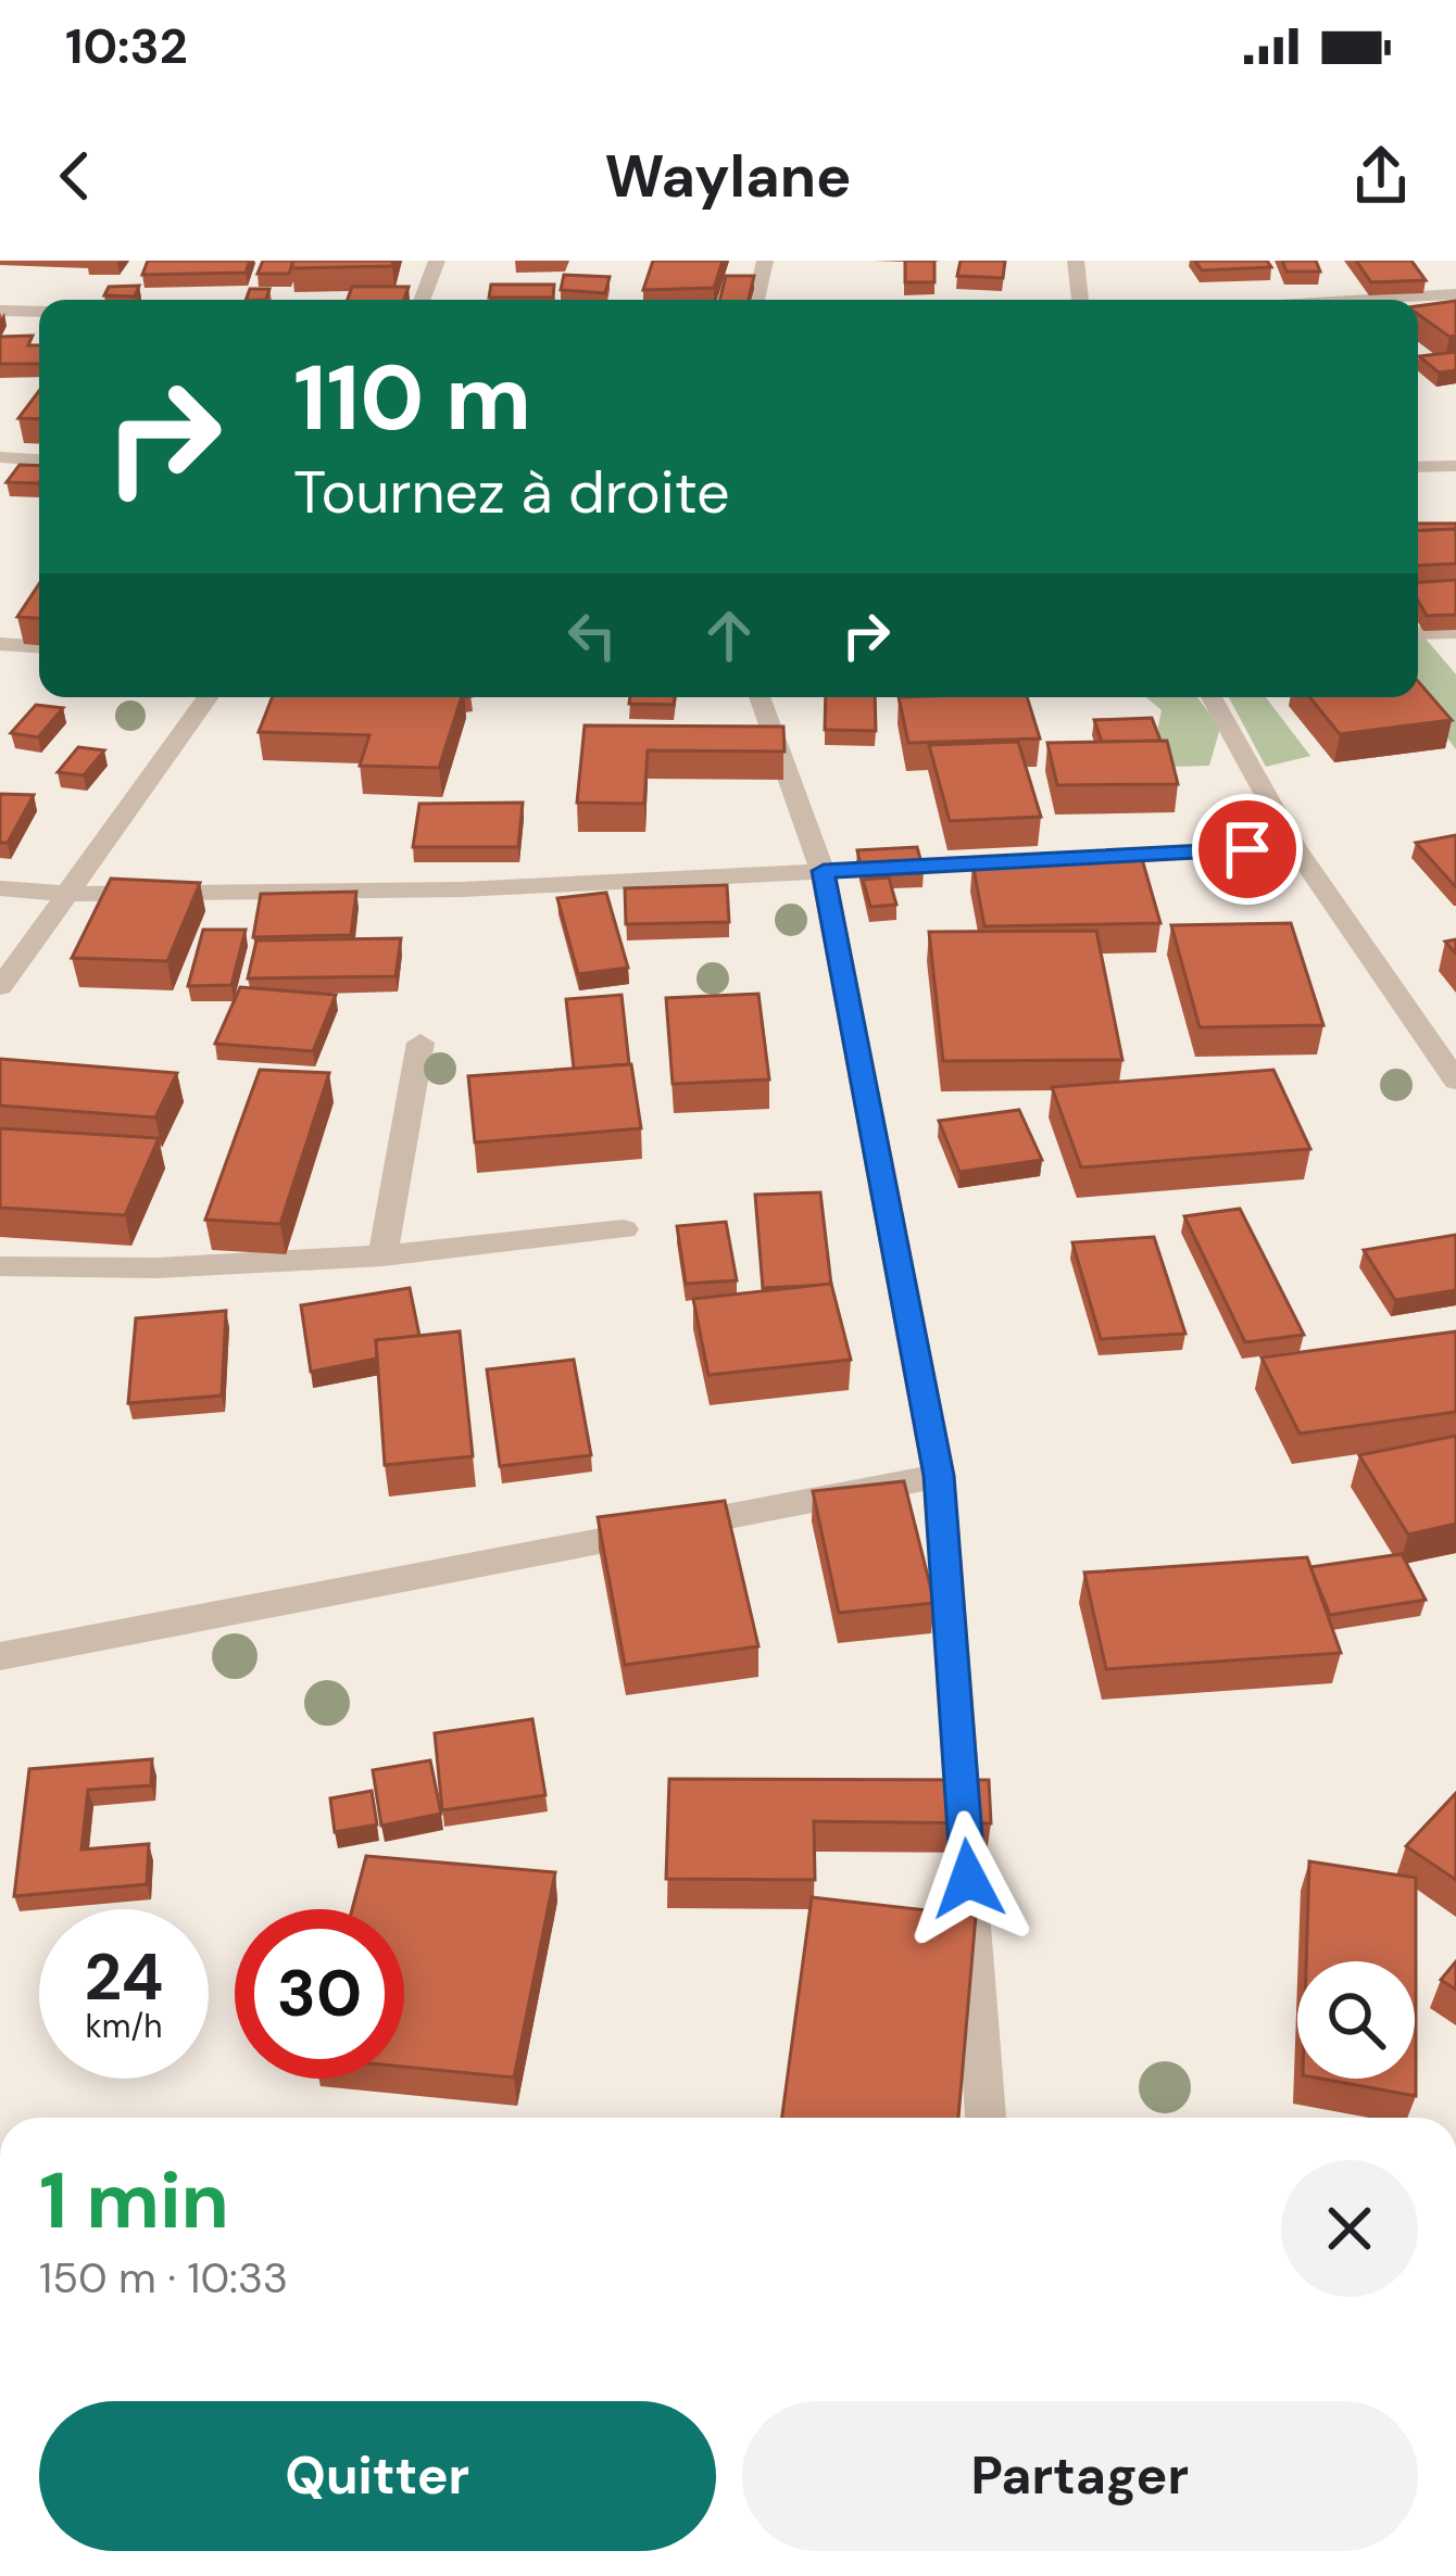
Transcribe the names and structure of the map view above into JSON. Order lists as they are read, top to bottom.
{
  "page": {
    "status": "10:32",
    "header": "Waylane",
    "turn": ["110 m", "Tournez à droite"],
    "speed": "24 km/h",
    "limit": "30",
    "heading": ["1 min", "150 m · 10:33"],
    "buttons": ["Quitter", "Partager"]
  }
}
